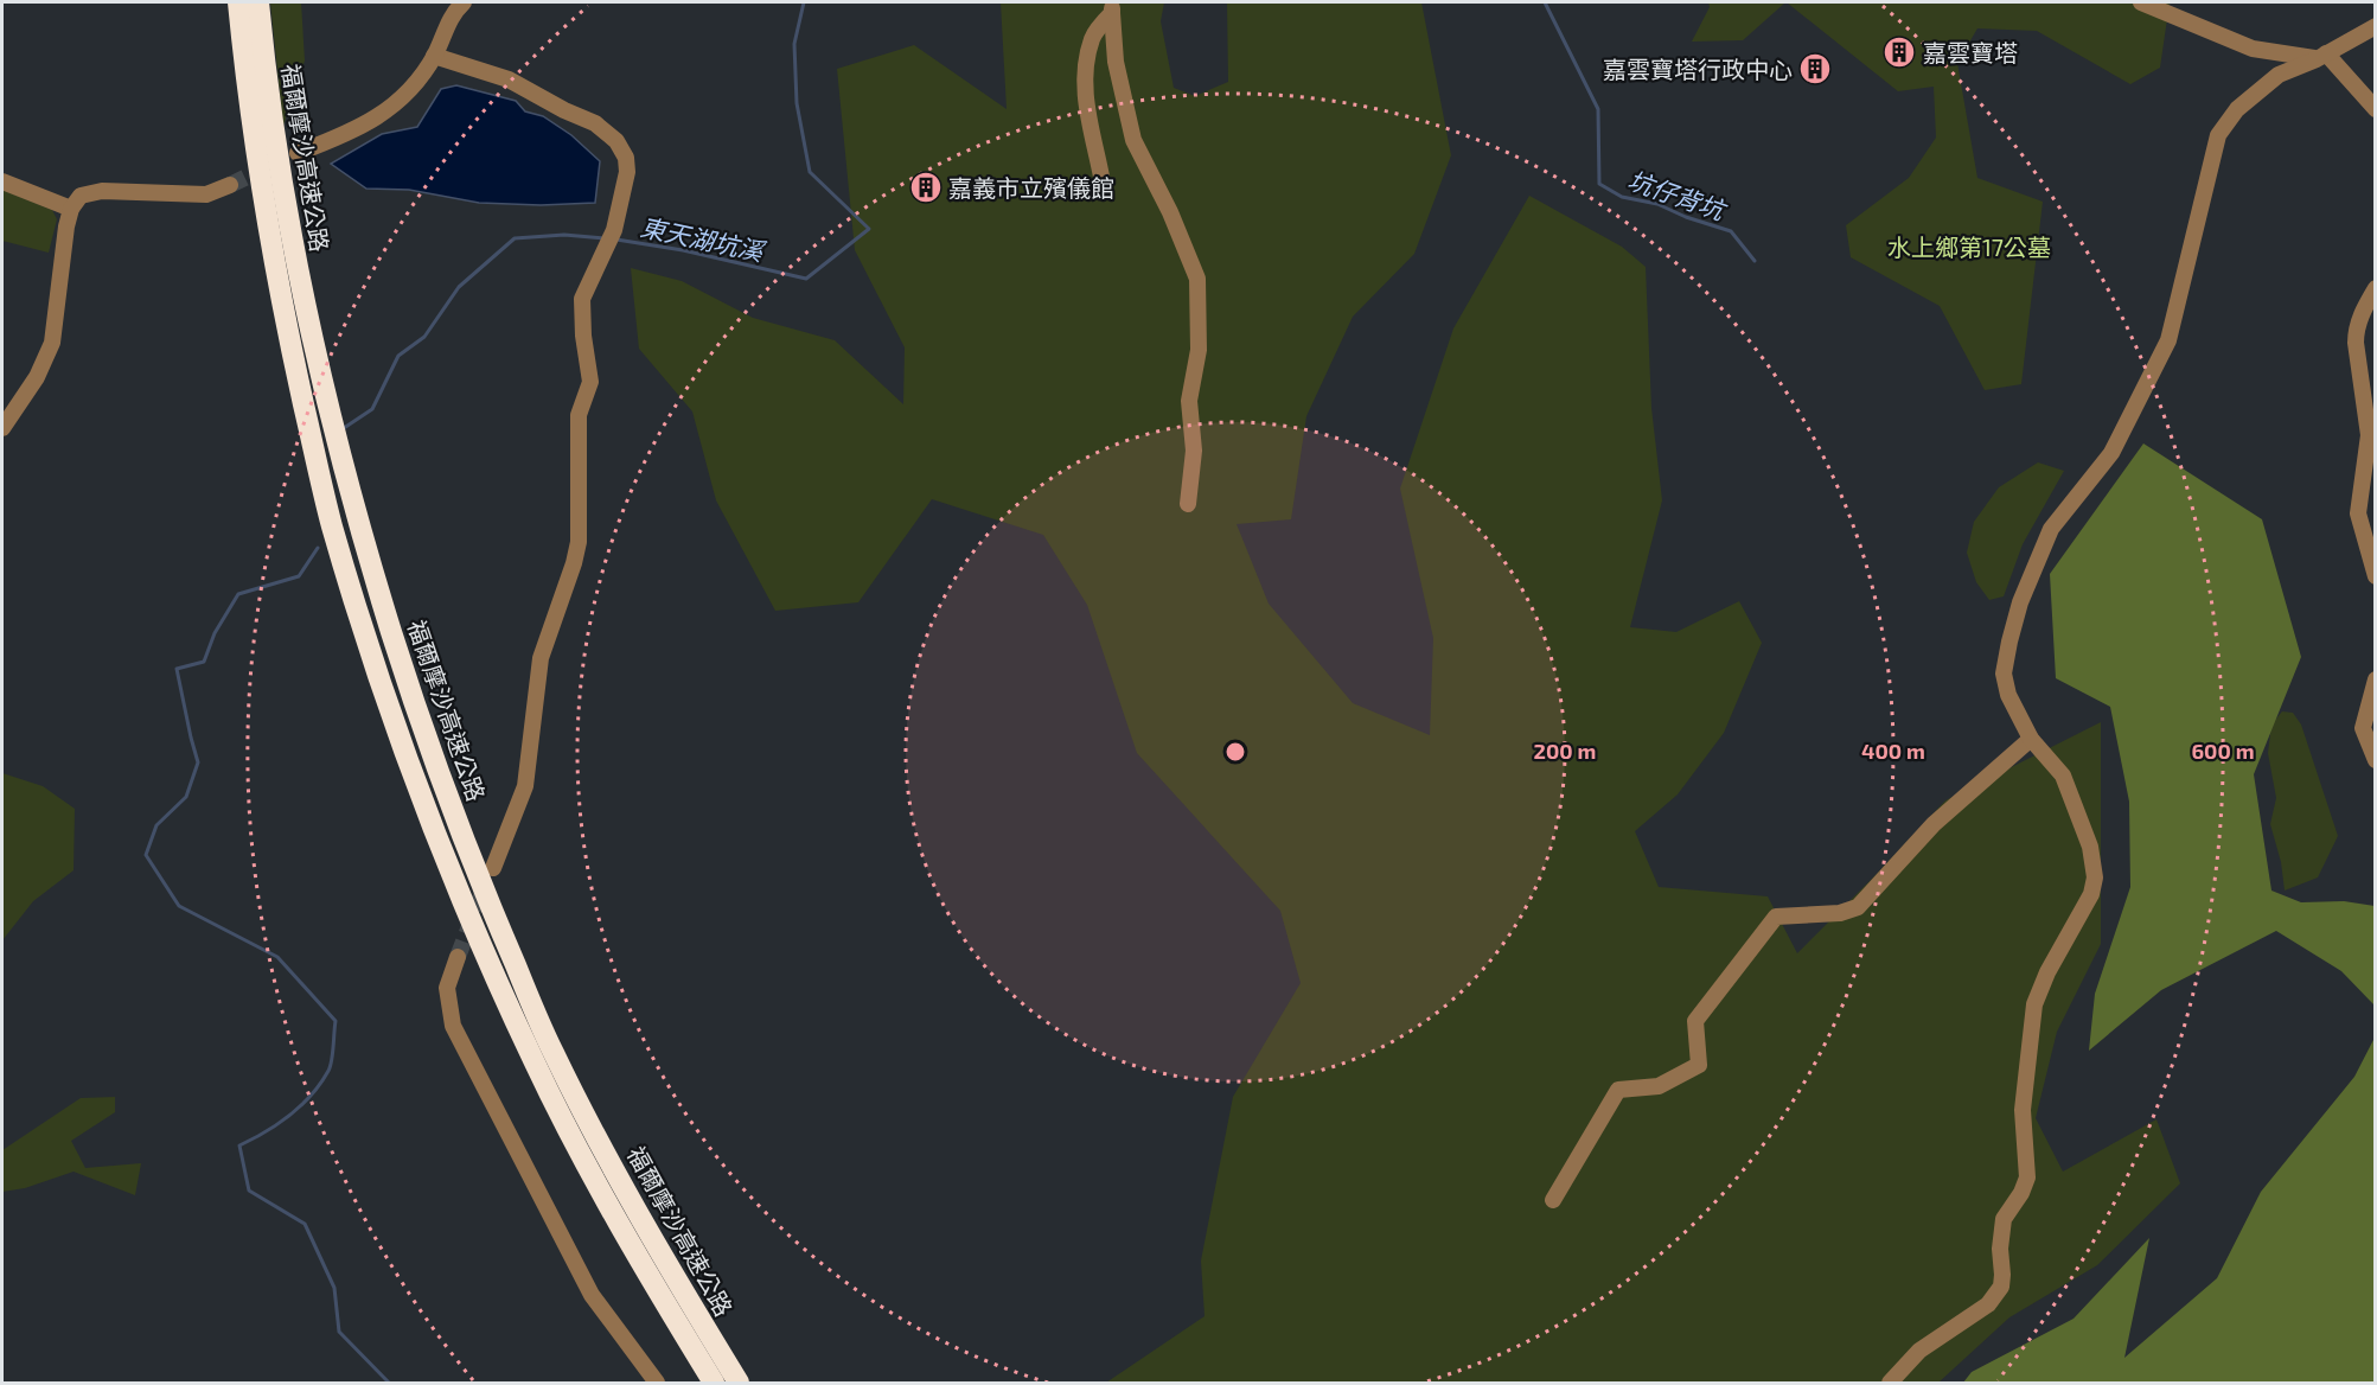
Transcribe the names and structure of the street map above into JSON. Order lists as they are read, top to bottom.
{
  "streets": {
    "highway": ["福爾摩沙高速公路"]
  },
  "water": ["坑仔背坑", "東天湖坑溪"],
  "parks": ["水上鄉第17公墓"],
  "places": {
    "building": ["嘉雲寶塔", "嘉雲寶塔行政中心", "嘉義市立殯儀館"]
  },
  "rings": ["200 m", "400 m", "600 m"]
}
